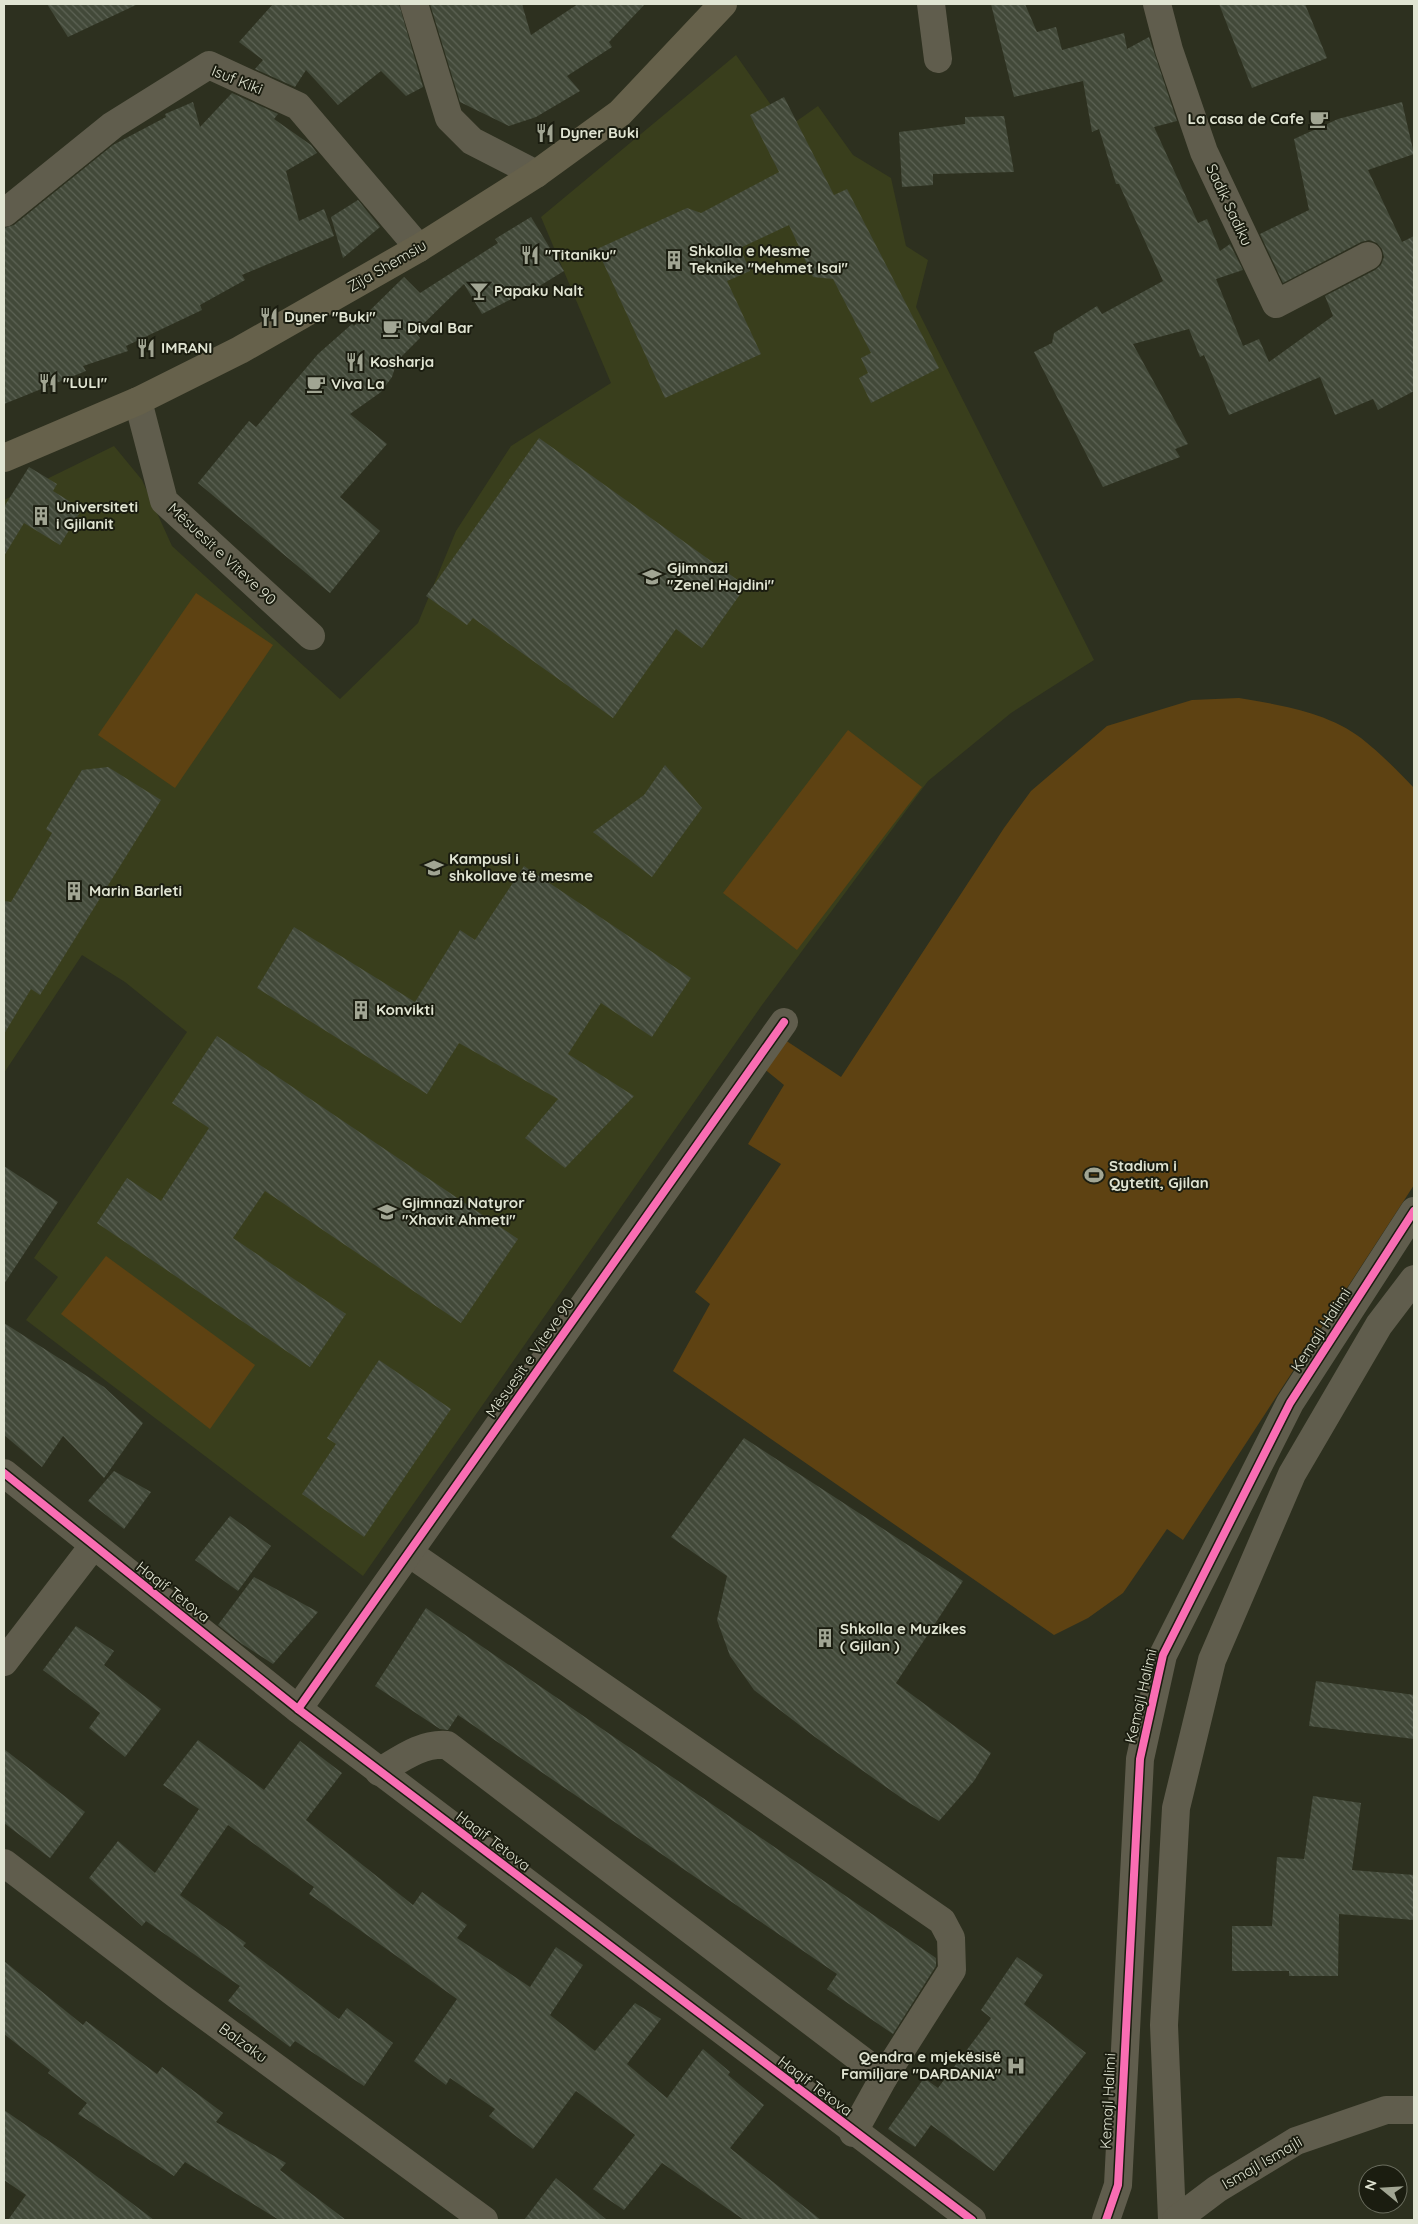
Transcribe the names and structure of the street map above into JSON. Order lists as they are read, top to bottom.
{
  "streets": {
    "main road": ["Zija Shemsiu"],
    "street": [
      "Isuf Kiki",
      "Sadik Sadiku",
      "Mësuesit e Viteve 90",
      "Kemajl Halimi",
      "Haqif Tetova",
      "Balzaku",
      "Ismajl Ismajli"
    ]
  },
  "crossings": [
    ["Isuf Kiki", "Zija Shemsiu"],
    ["Zija Shemsiu", "Mësuesit e Viteve 90"],
    ["Mësuesit e Viteve 90", "Haqif Tetova"]
  ],
  "places": {
    "cafe": ["La casa de Cafe", "Dival Bar", "Viva La"],
    "restaurant": [
      "Dyner Buki",
      "\"Titaniku\"",
      "Dyner \"Buki\"",
      "IMRANI",
      "Kosharja",
      "\"LULI\""
    ],
    "building": [
      "Shkolla e Mesme Teknike ''Mehmet Isai''",
      "Universiteti i Gjilanit",
      "Marin Barleti",
      "Konvikti",
      "Shkolla e Muzikes ( Gjilan )"
    ],
    "bar": ["Papaku Nalt"],
    "school or university": ["Gjimnazi \"Zenel Hajdini\"", "Kampusi i shkollave të mesme", "Gjimnazi Natyror \"Xhavit Ahmeti\""],
    "sports": ["Stadium i Qytetit, Gjilan"],
    "hospital": ["Qendra e mjekësisë Familjare \"DARDANIA\""]
  },
  "north": "left"
}
